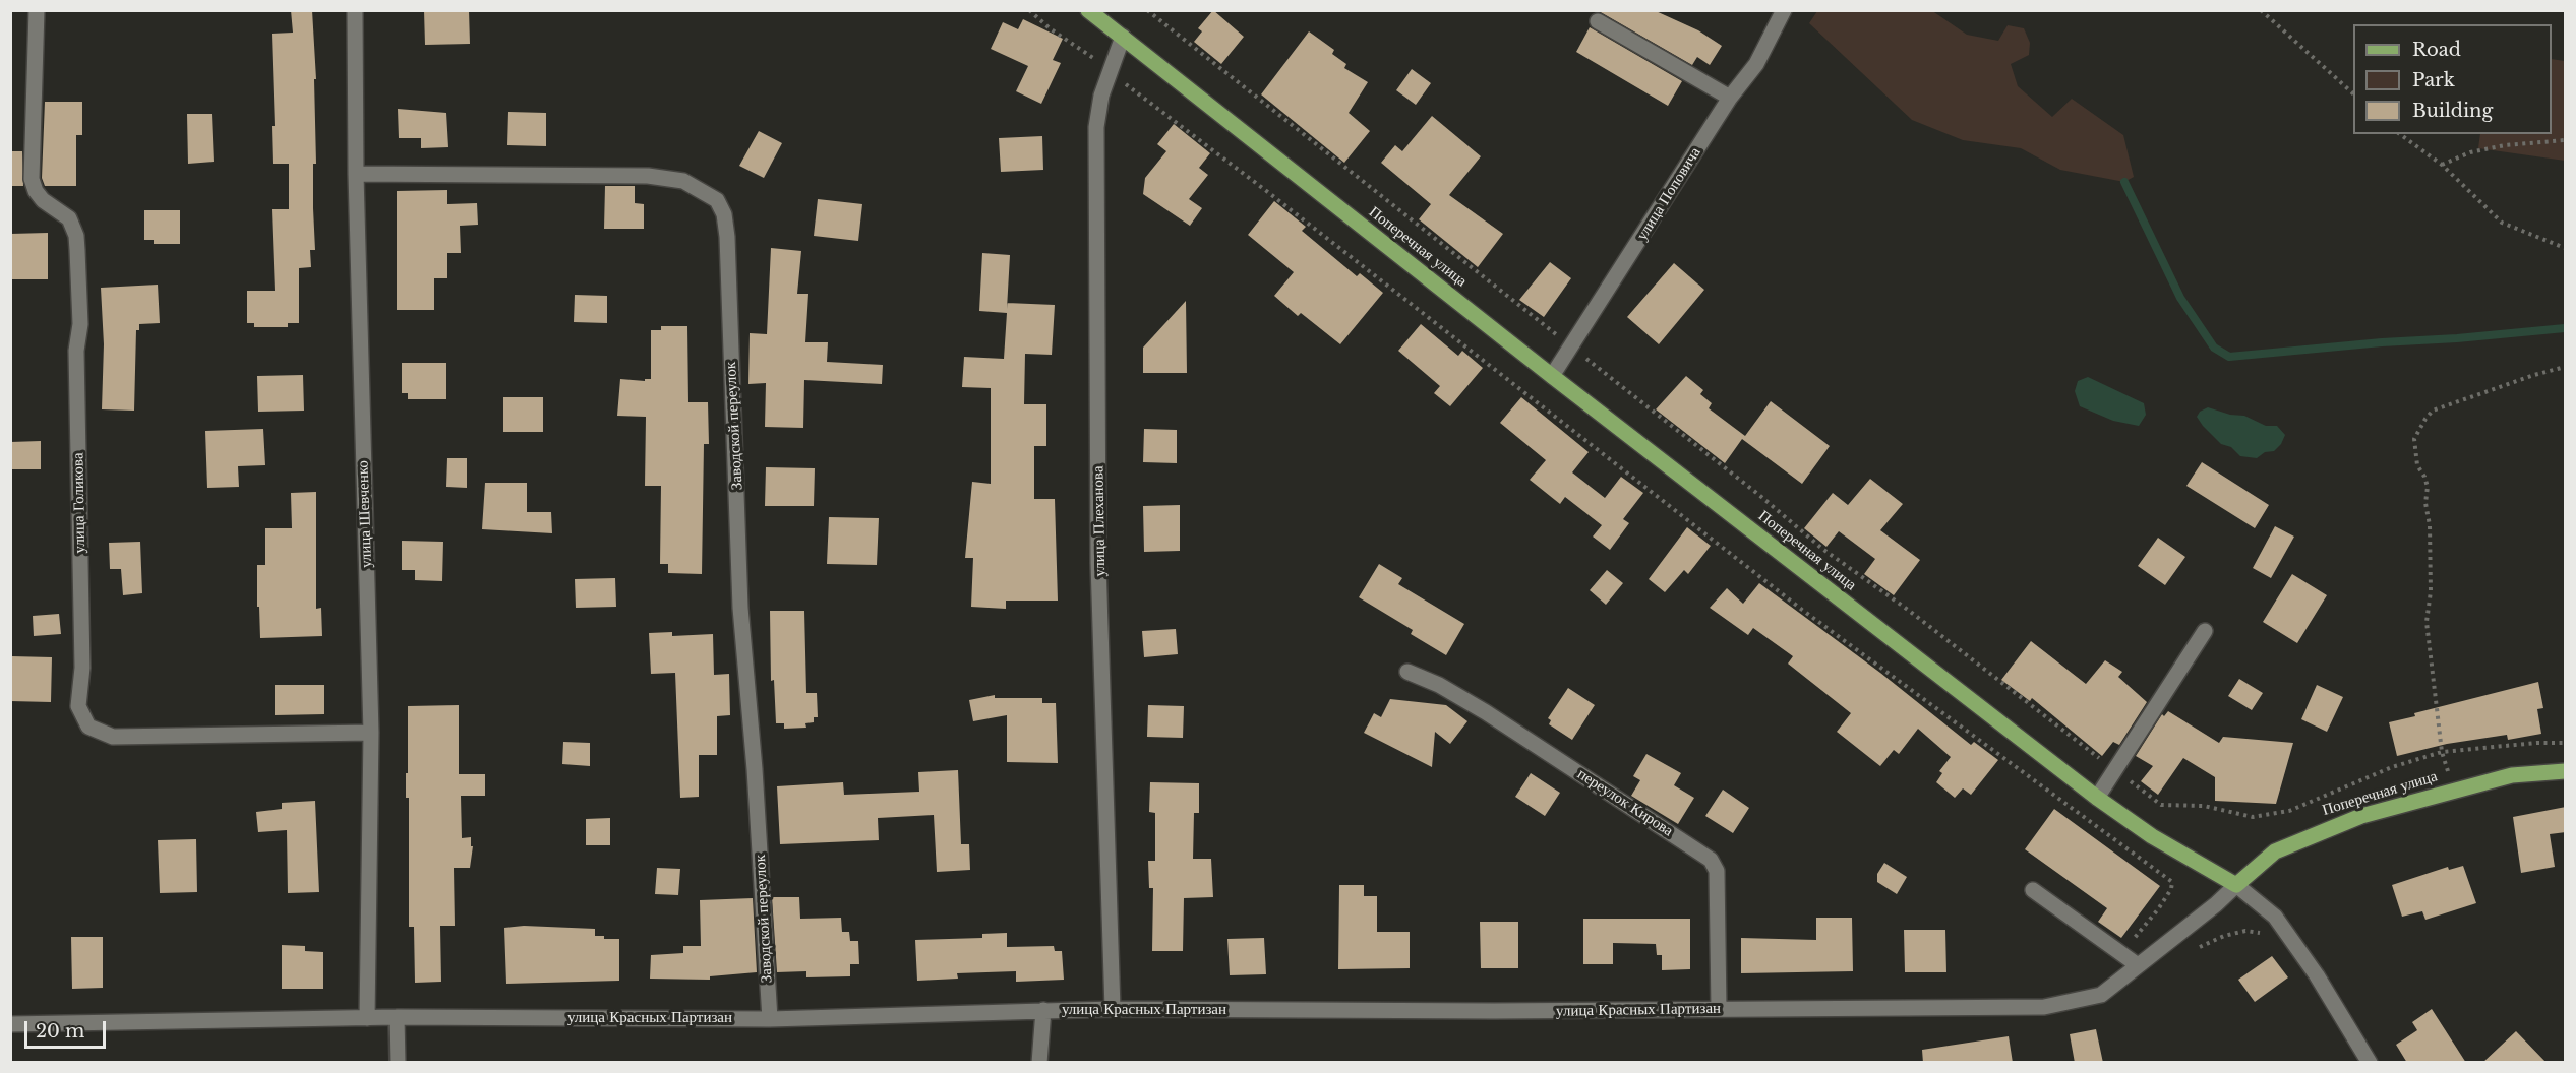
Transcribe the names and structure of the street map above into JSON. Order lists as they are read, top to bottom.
{
  "streets": {
    "main road": ["Поперечная улица"],
    "street": [
      "улица Поповича",
      "Заводской переулок",
      "улица Голикова",
      "улица Шевченко",
      "улица Плеханова",
      "переулок Кирова",
      "улица Красных Партизан"
    ]
  },
  "crossings": [
    ["улица Поповича", "Поперечная улица"],
    ["Поперечная улица", "улица Плеханова"],
    ["Поперечная улица", "улица Красных Партизан"],
    ["Заводской переулок", "улица Шевченко"],
    ["Заводской переулок", "улица Красных Партизан"],
    ["улица Голикова", "улица Шевченко"],
    ["улица Шевченко", "улица Красных Партизан"],
    ["улица Плеханова", "улица Красных Партизан"],
    ["переулок Кирова", "улица Красных Партизан"]
  ],
  "legend": ["Road", "Park", "Building"],
  "scale_bar": "20 m"
}
